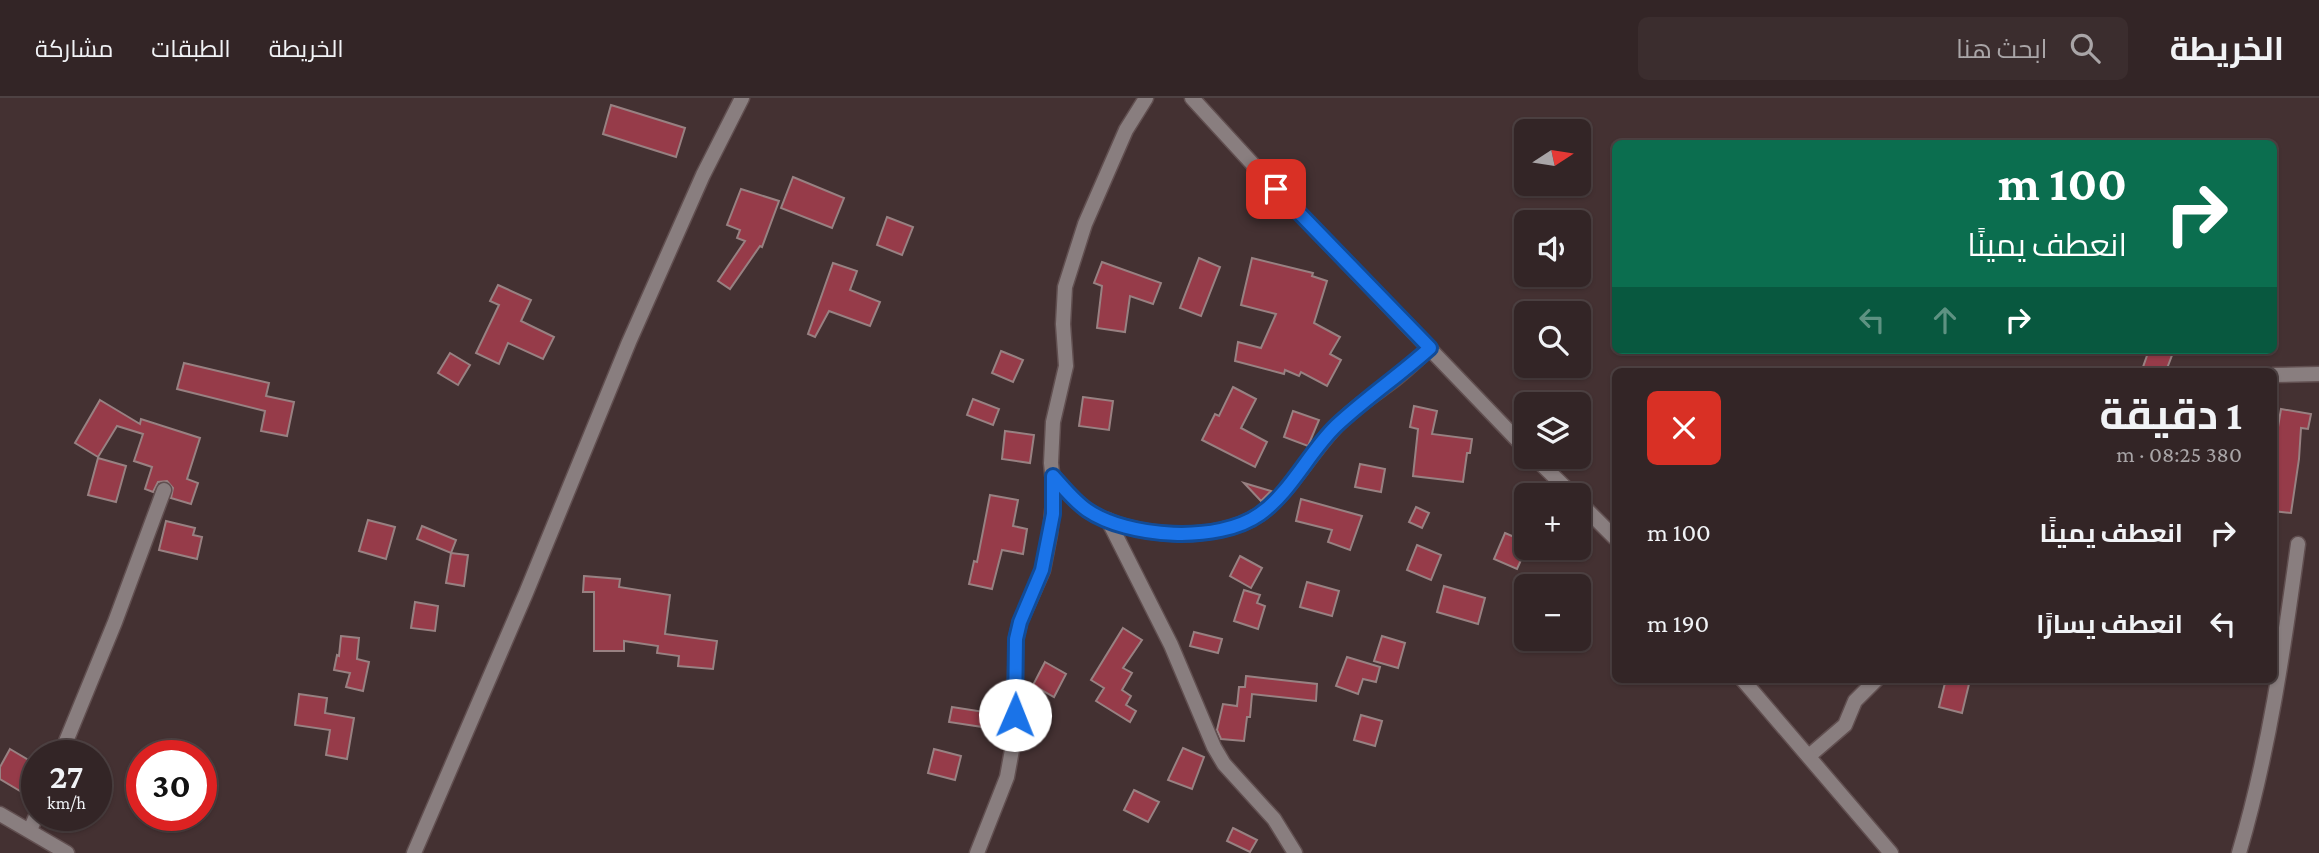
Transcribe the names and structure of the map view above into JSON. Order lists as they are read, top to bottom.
{
  "north": "right",
  "page": {
    "header": "الخريطة",
    "search": "ابحث هنا",
    "nav": ["الخريطة", "الطبقات", "مشاركة"],
    "map_buttons": ["+", "−"],
    "turn": ["100 m", "انعطف يمينًا"],
    "heading": ["1 دقيقة", "380 m · 08:25"],
    "list": [
      {
        "name": "انعطف يمينًا",
        "value": "100 m"
      },
      {
        "name": "انعطف يسارًا",
        "value": "190 m"
      }
    ],
    "speed": "27 km/h",
    "limit": "30"
  }
}
